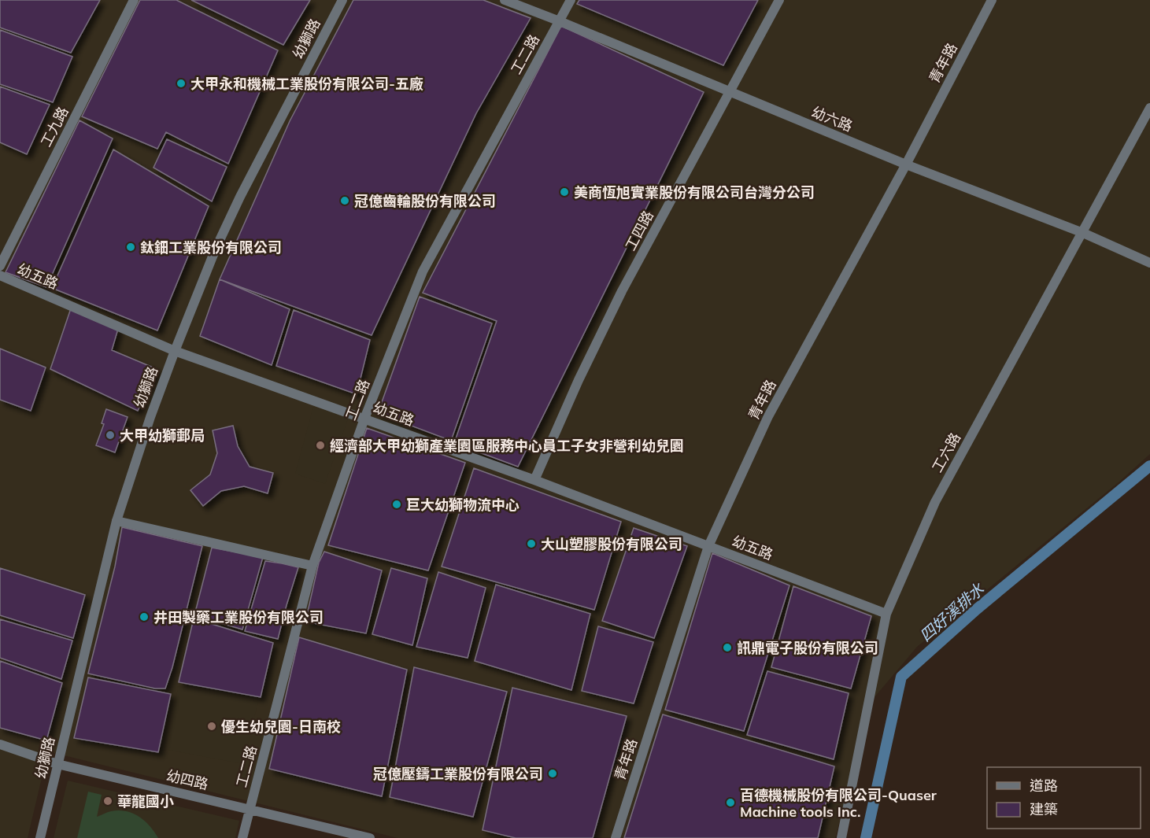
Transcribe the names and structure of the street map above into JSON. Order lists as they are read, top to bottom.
{
  "streets": {
    "street": [
      "幼獅路",
      "工二路",
      "青年路",
      "幼六路",
      "工九路",
      "工四路",
      "幼五路",
      "工六路",
      "幼四路"
    ]
  },
  "crossings": [
    ["幼獅路", "幼五路"],
    ["幼獅路", "幼四路"],
    ["工二路", "幼六路"],
    ["工二路", "幼五路"],
    ["工二路", "幼四路"],
    ["青年路", "幼六路"],
    ["青年路", "幼五路"],
    ["幼六路", "工四路"],
    ["幼六路", "工六路"],
    ["工四路", "幼五路"],
    ["幼五路", "工六路"]
  ],
  "water": ["四好溪排水"],
  "places": [
    "大甲永和機械工業股份有限公司-五廠",
    "美商恆旭實業股份有限公司台灣分公司",
    "冠億齒輪股份有限公司",
    "鈦鈿工業股份有限公司",
    "大甲幼獅郵局",
    "經濟部大甲幼獅產業園區服務中心員工子女非營利幼兒園",
    "巨大幼獅物流中心",
    "大山塑膠股份有限公司",
    "井田製藥工業股份有限公司",
    "訊鼎電子股份有限公司",
    "優生幼兒園-日南校",
    "冠億壓鑄工業股份有限公司",
    "華龍國小",
    "百德機械股份有限公司-Quaser Machine tools Inc."
  ],
  "legend": ["道路", "建築"]
}
